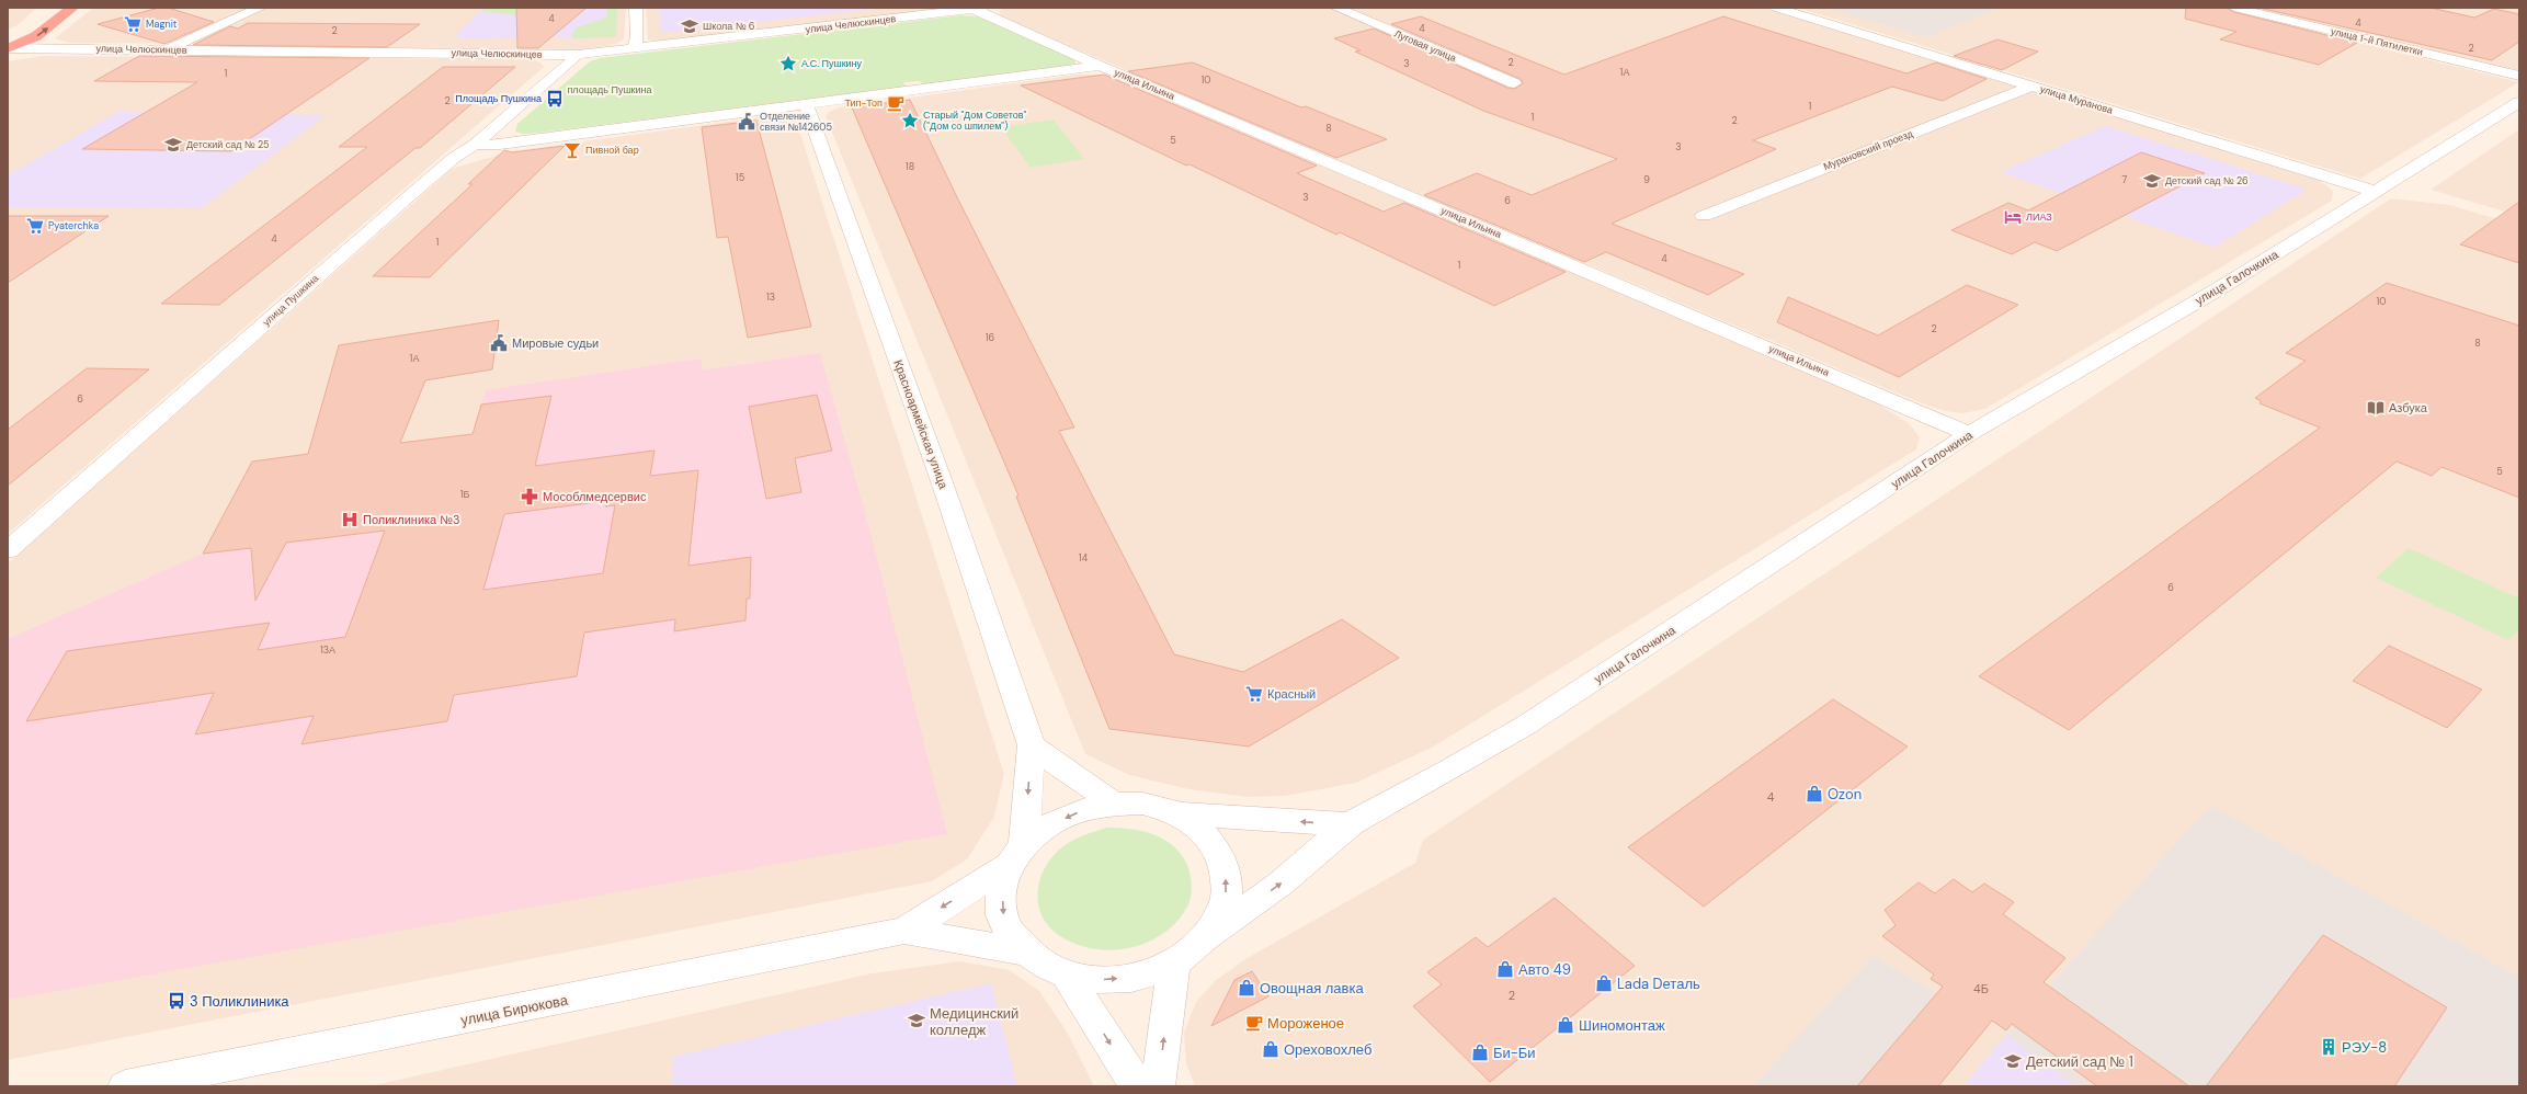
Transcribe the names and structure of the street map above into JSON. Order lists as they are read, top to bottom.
{
  "streets": {
    "street": [
      "улица Челюскинцев",
      "улица 1-й Пятилетки",
      "Луговая улица",
      "улица Ильина",
      "улица Муранова",
      "Мурановский проезд",
      "улица Галочкина",
      "улица Пушкина",
      "Красноармейская улица",
      "улица Бирюкова"
    ]
  },
  "crossings": [
    ["улица Челюскинцев", "улица Ильина"],
    ["улица Челюскинцев", "улица Пушкина"],
    ["улица Ильина", "улица Галочкина"],
    ["улица Муранова", "Мурановский проезд"],
    ["улица Муранова", "улица Галочкина"]
  ],
  "parks": ["площадь Пушкина"],
  "places": {
    "supermarket": ["Magnit", "Pyaterchka", "Красный"],
    "school or university": [
      "Школа № 6",
      "Детский сад № 25",
      "Детский сад № 26",
      "Медицинский колледж",
      "Детский сад № 1"
    ],
    "place": ["А.С. Пушкину", "Старый \"Дом Советов\" (\"Дом со шпилем\")"],
    "bus stop": ["Площадь Пушкина", "3 Поликлиника"],
    "cafe": ["Тип-Топ", "Мороженое"],
    "public building": ["Отделение связи №142605", "Мировые судьи"],
    "bar": ["Пивной бар"],
    "hotel": ["ЛИАЗ"],
    "library": ["Азбука"],
    "pharmacy": ["Мособлмедсервис"],
    "hospital": ["Поликлиника №3"],
    "shop": [
      "Ozon",
      "Авто 49",
      "Lada Dеталь",
      "Овощная лавка",
      "Шиномонтаж",
      "Ореховохлеб",
      "Би-Би"
    ],
    "building": ["РЭУ-8"]
  },
  "house_numbers": [
    "4",
    "4",
    "4",
    "2",
    "2",
    "2",
    "3",
    "1А",
    "1",
    "10",
    "2",
    "1",
    "1",
    "2",
    "8",
    "5",
    "3",
    "18",
    "15",
    "9",
    "7",
    "3",
    "6",
    "4",
    "1",
    "4",
    "1",
    "13",
    "10",
    "2",
    "16",
    "8",
    "1А",
    "6",
    "5",
    "1Б",
    "14",
    "6",
    "13А",
    "4",
    "4Б",
    "2"
  ]
}
